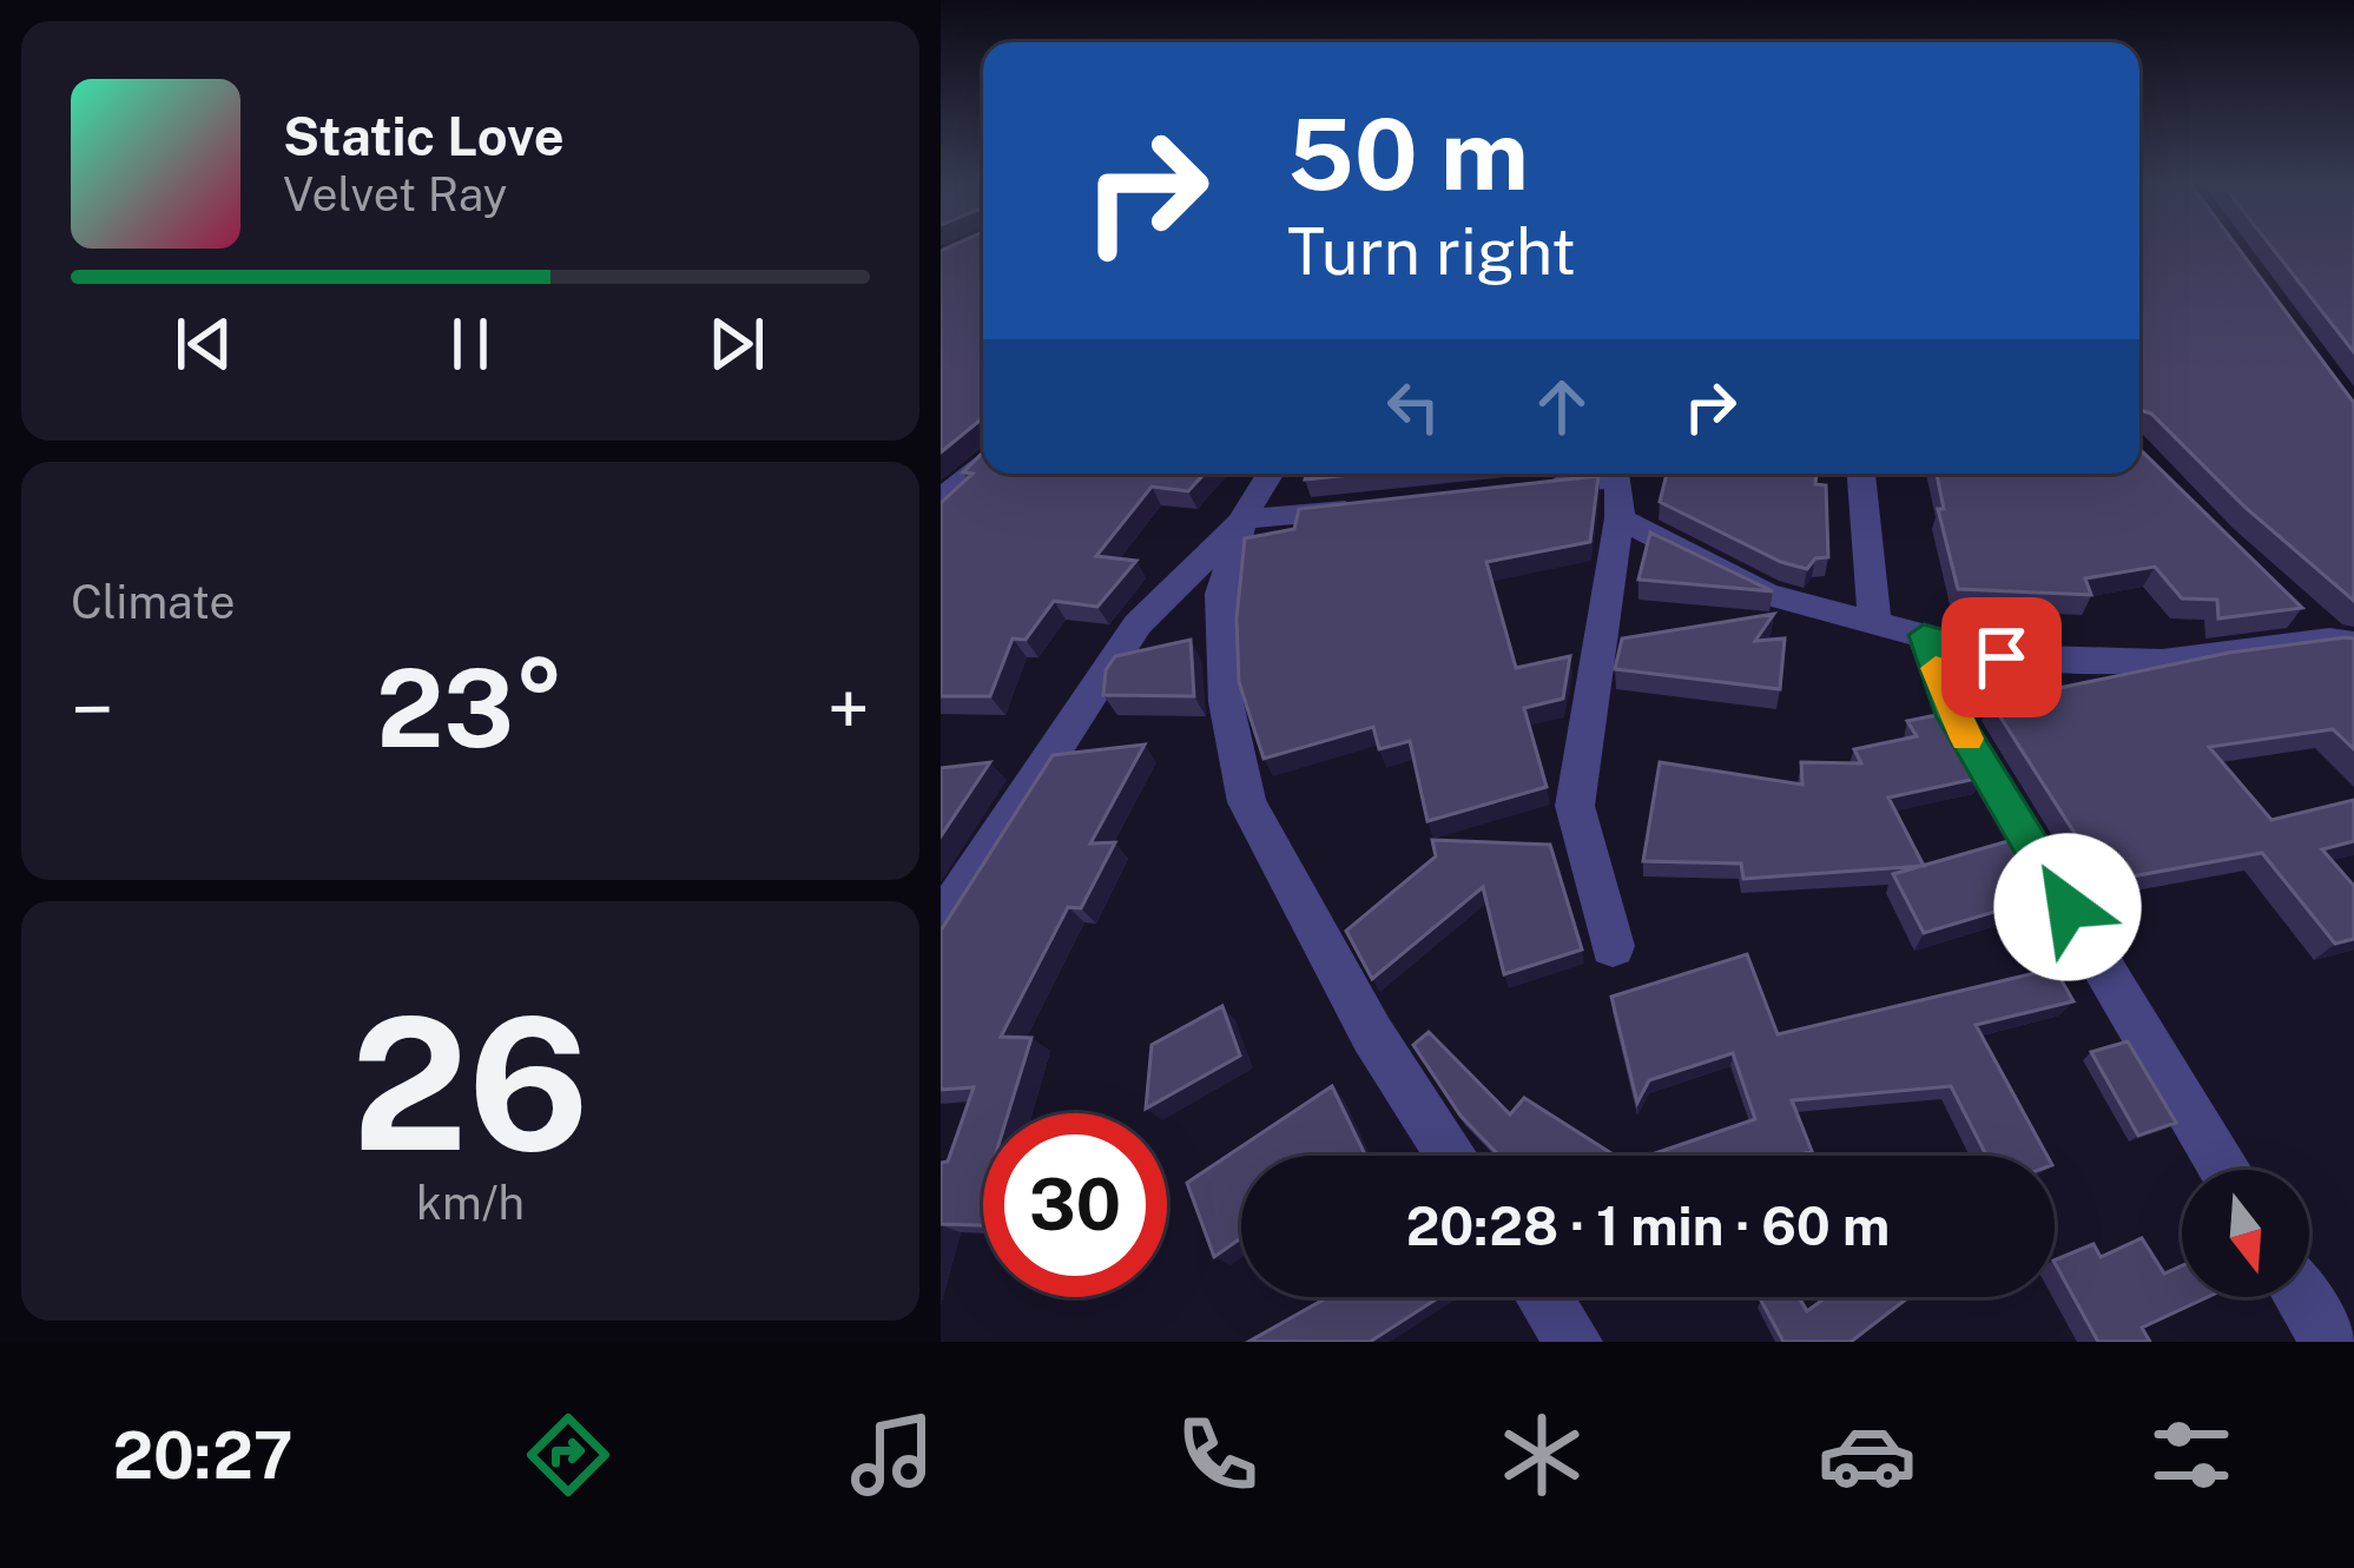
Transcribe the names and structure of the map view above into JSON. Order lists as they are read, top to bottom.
{
  "north": "bottom",
  "page": {
    "turn": ["50 m", "Turn right"],
    "song": ["Static Love", "Velvet Ray"],
    "tile": [
      "Climate",
      ["26", "km/h"]
    ],
    "heat": ["−", "23°", "+"],
    "limit": "30",
    "trip": "20:28 · 1 min · 60 m",
    "tabs": "20:27"
  }
}
